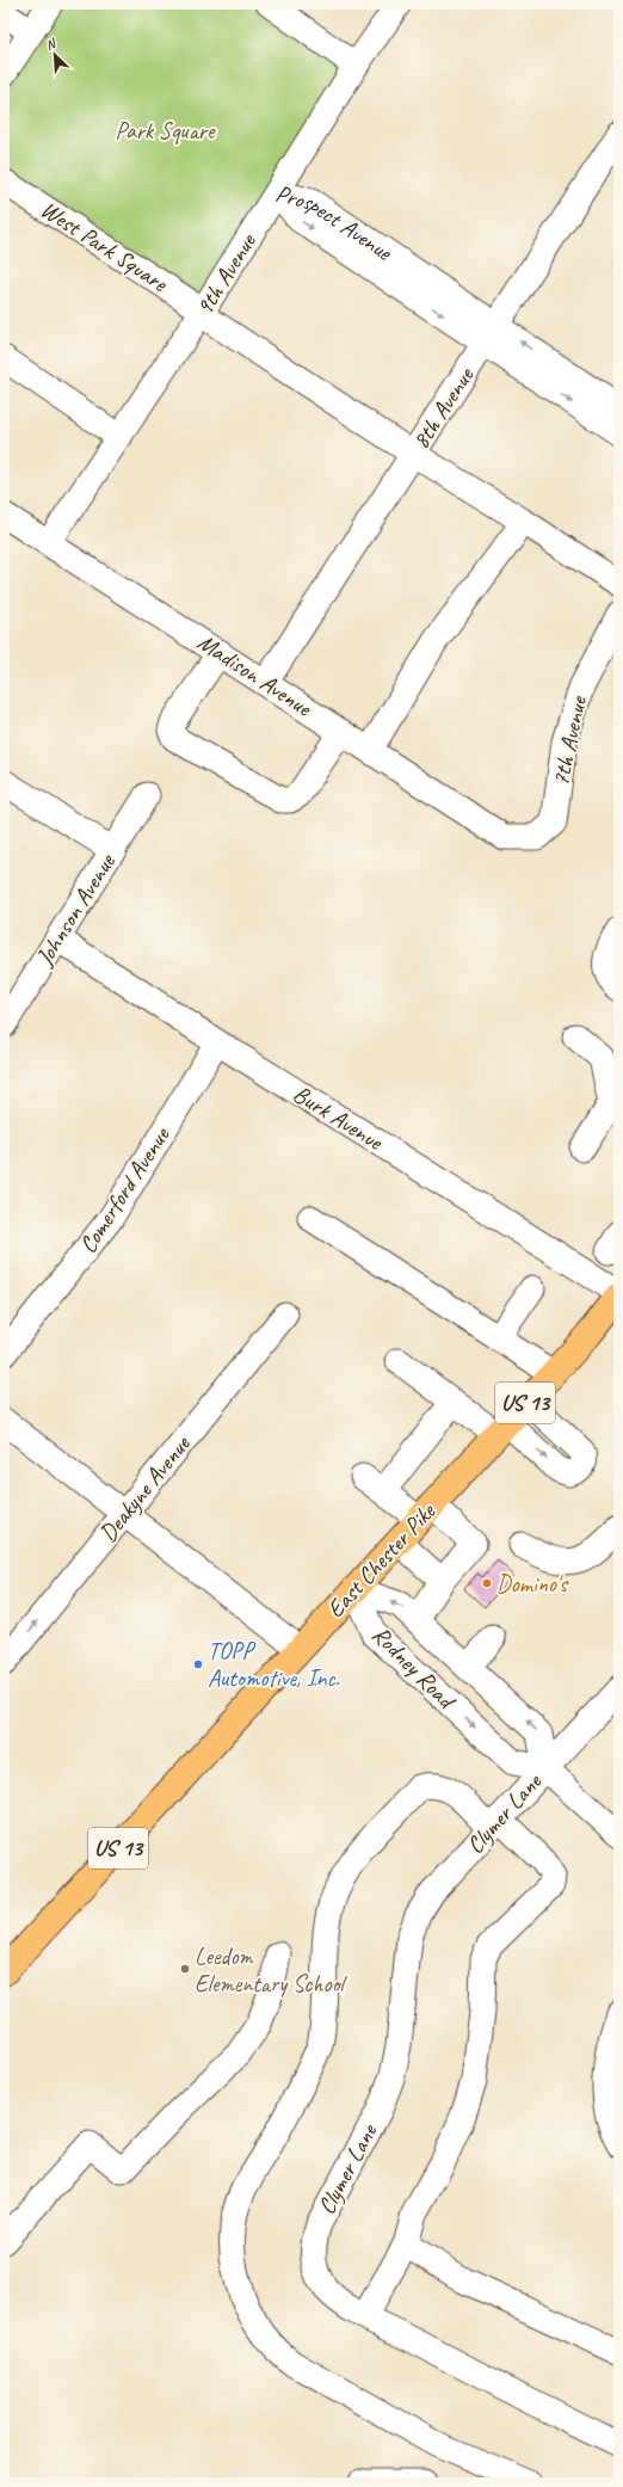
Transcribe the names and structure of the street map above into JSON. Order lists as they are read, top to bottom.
{
  "streets": {
    "main road": ["US 13", "East Chester Pike"],
    "street": [
      "Prospect Avenue",
      "West Park Square",
      "9th Avenue",
      "8th Avenue",
      "Madison Avenue",
      "7th Avenue",
      "Johnson Avenue",
      "Burk Avenue",
      "Comerford Avenue",
      "Deakyne Avenue",
      "Rodney Road",
      "Clymer Lane"
    ]
  },
  "crossings": [
    ["Prospect Avenue", "9th Avenue"],
    ["Prospect Avenue", "8th Avenue"],
    ["West Park Square", "9th Avenue"],
    ["West Park Square", "8th Avenue"],
    ["9th Avenue", "Madison Avenue"],
    ["8th Avenue", "Madison Avenue"],
    ["Madison Avenue", "7th Avenue"],
    ["Johnson Avenue", "Burk Avenue"],
    ["Burk Avenue", "Comerford Avenue"],
    ["Burk Avenue", "East Chester Pike"],
    ["East Chester Pike", "Rodney Road"],
    ["Rodney Road", "Clymer Lane"]
  ],
  "one_way": ["Deakyne Avenue"],
  "parks": ["Park Square"],
  "places": ["Domino's", "TOPP Automotive, Inc.", "Leedom Elementary School"],
  "north": "top left"
}
